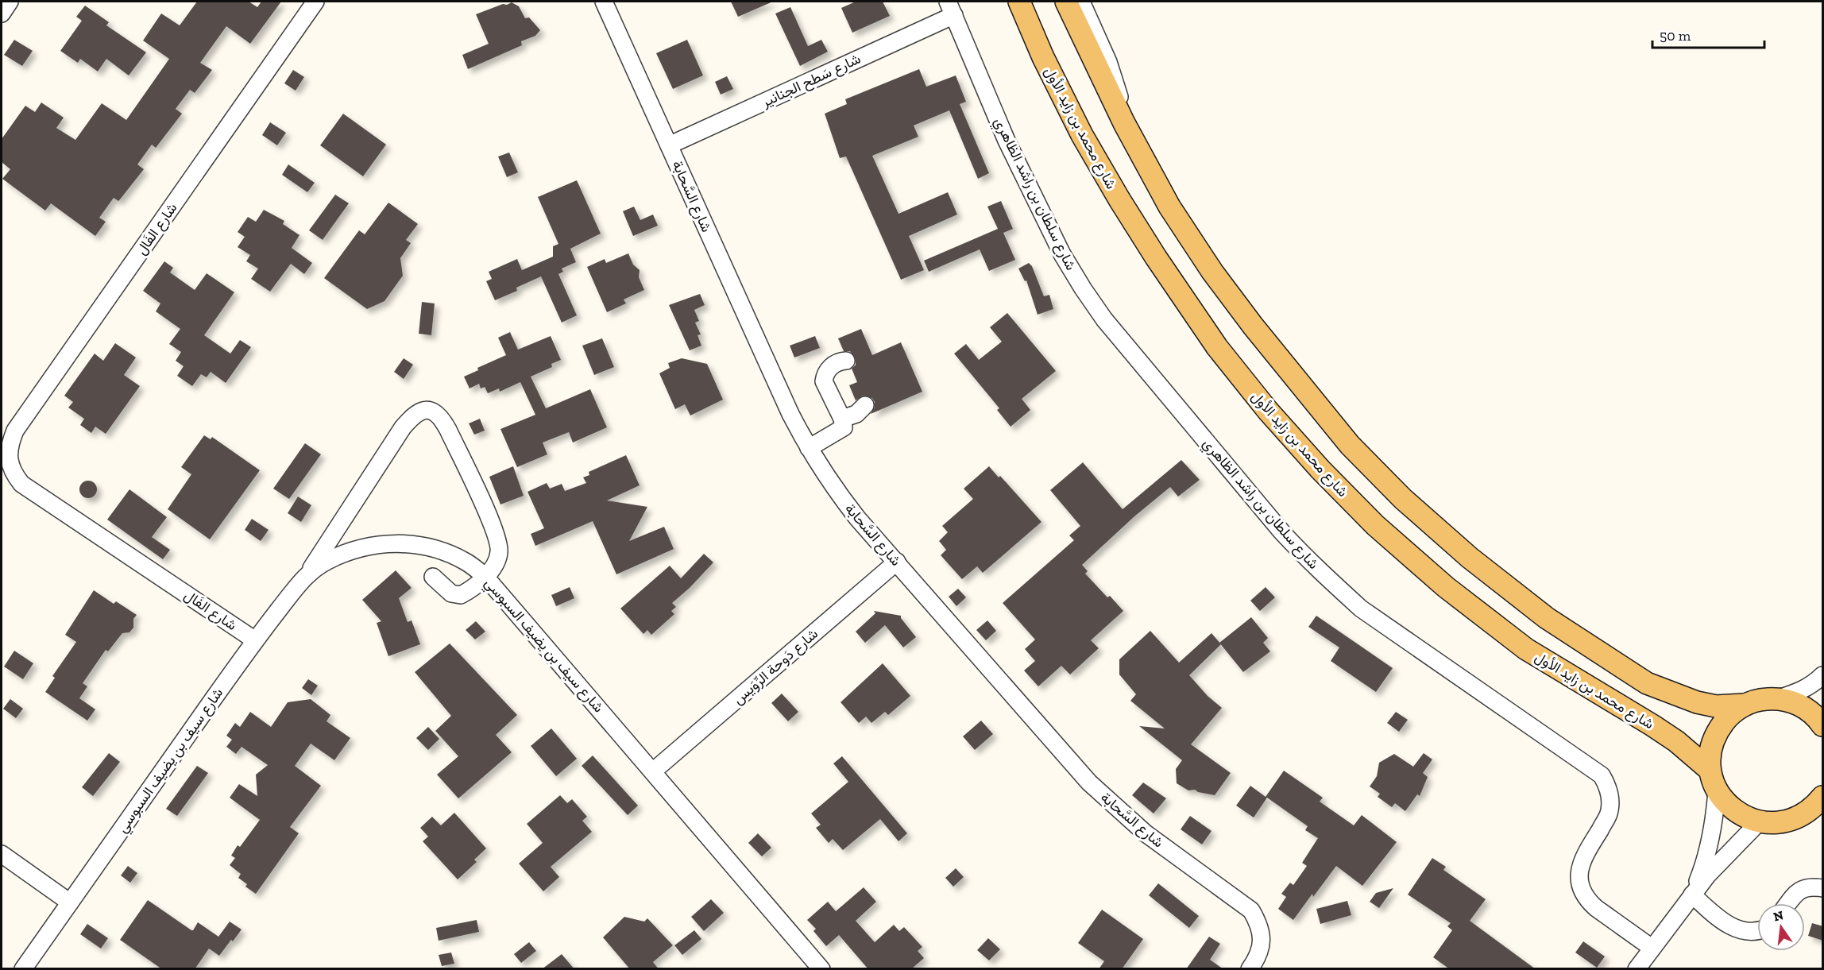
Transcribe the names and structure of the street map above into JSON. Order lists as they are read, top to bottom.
{
  "streets": {
    "main road": ["شارع محمد بن زايد الأول"],
    "street": [
      "شارع سَطح الجنانير",
      "شارع سلطان بن راشد الظاهري",
      "شارع السَّحابة",
      "شارع الفَال",
      "شارع سيف بن يضيف السبوسي",
      "شارع دَوحة الرِّوَيس"
    ]
  },
  "crossings": [
    ["شارع سَطح الجنانير", "شارع سلطان بن راشد الظاهري"],
    ["شارع سَطح الجنانير", "شارع السَّحابة"],
    ["شارع السَّحابة", "شارع دَوحة الرِّوَيس"],
    ["شارع الفَال", "شارع سيف بن يضيف السبوسي"],
    ["شارع سيف بن يضيف السبوسي", "شارع دَوحة الرِّوَيس"]
  ],
  "scale_bar": "50 m",
  "north": "top"
}
